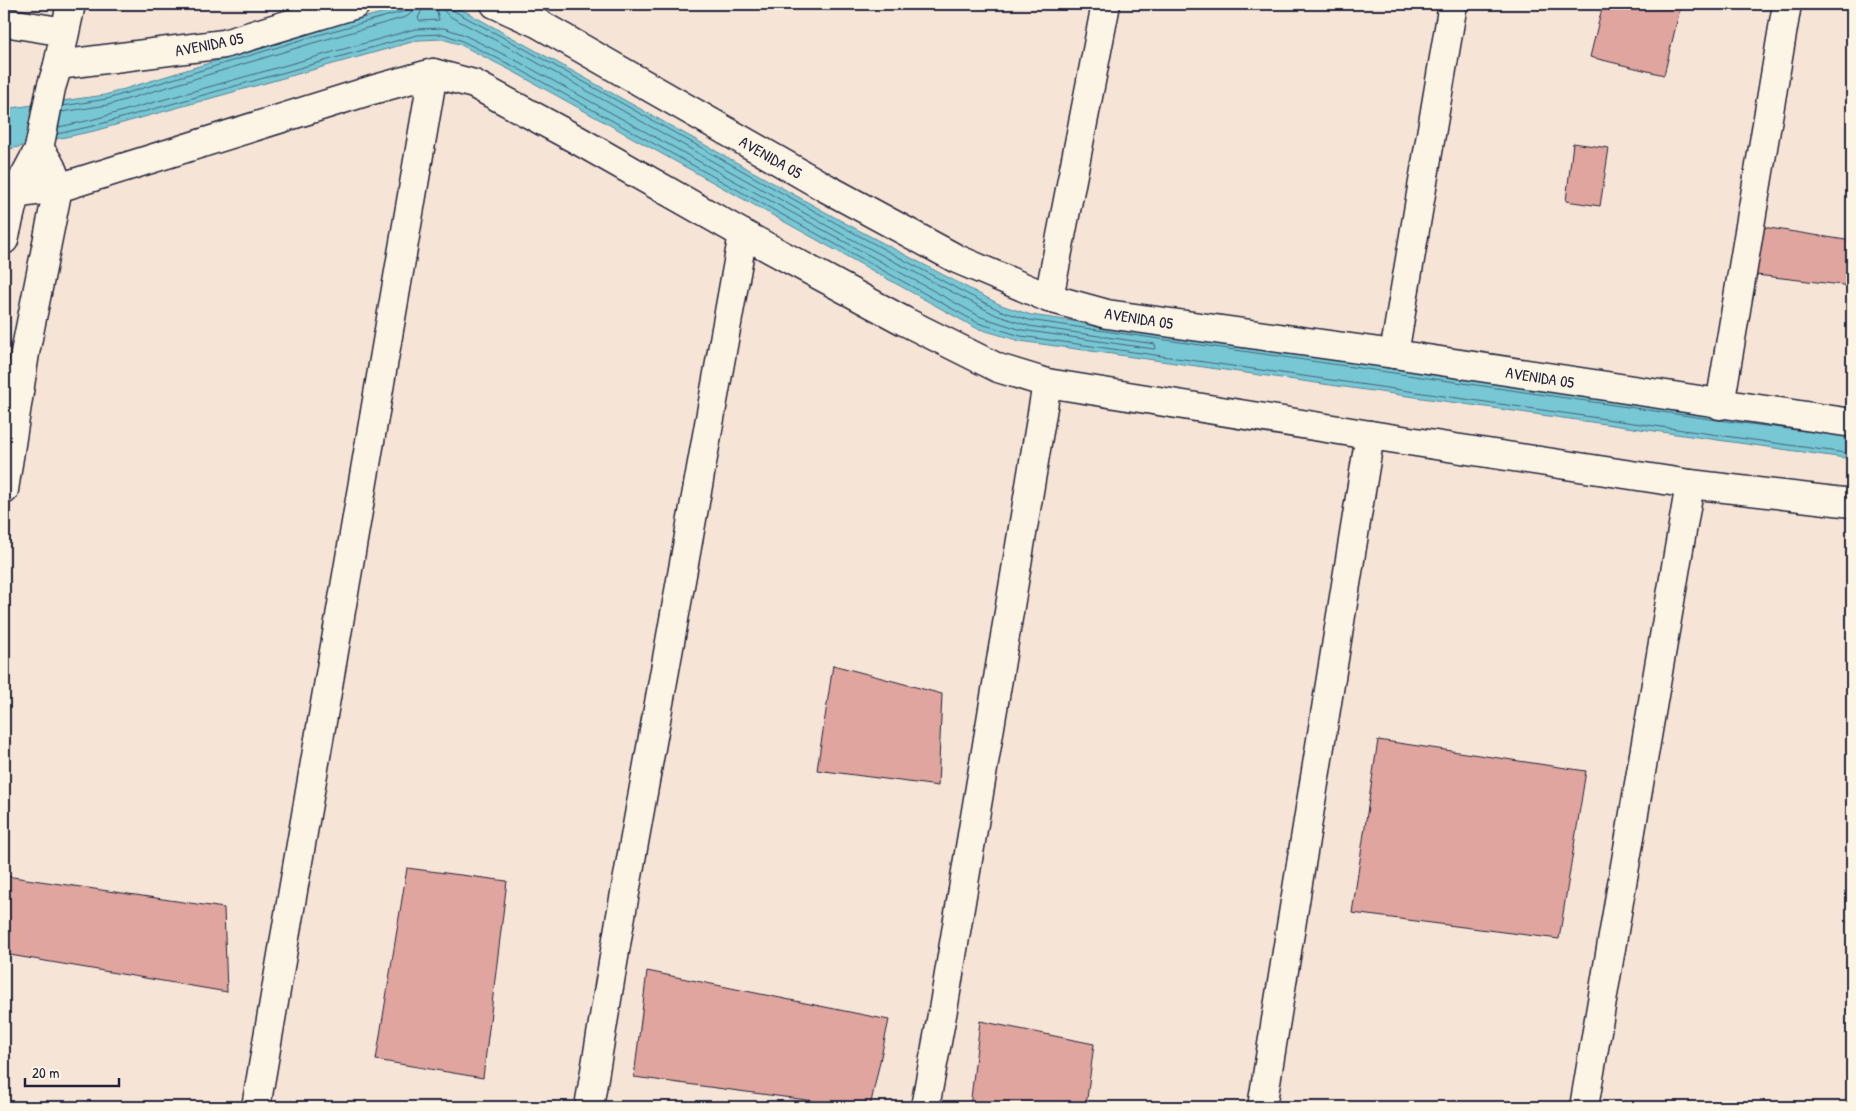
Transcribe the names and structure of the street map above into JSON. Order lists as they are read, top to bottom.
{
  "streets": {
    "street": ["AVENIDA 05"]
  },
  "scale_bar": "20 m"
}
